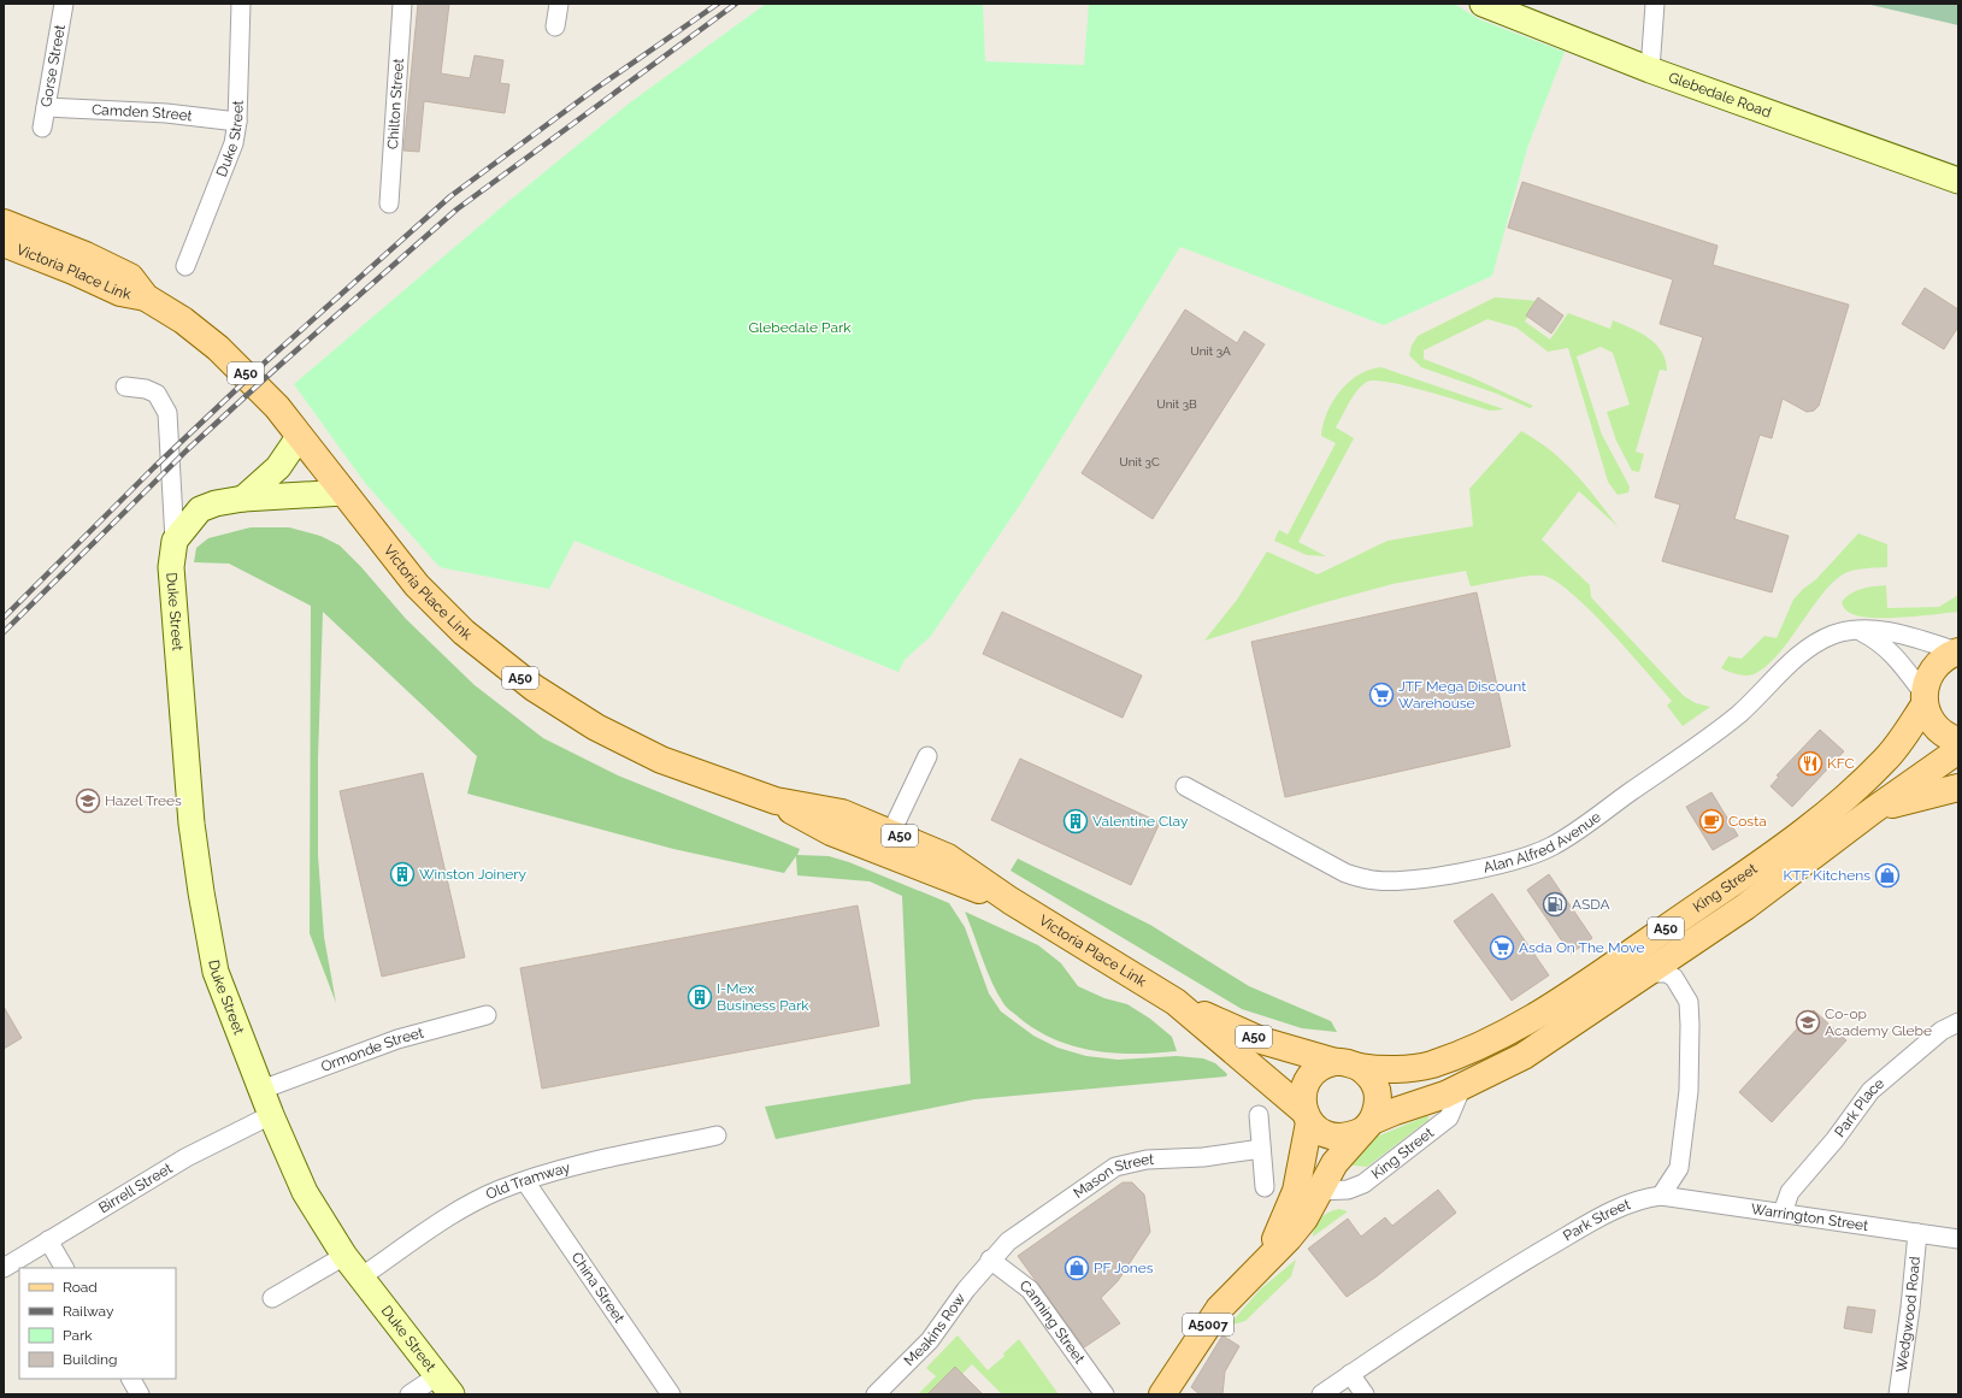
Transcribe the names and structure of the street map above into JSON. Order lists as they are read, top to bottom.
{
  "streets": {
    "main road": [
      "Victoria Place Link",
      "A50",
      "King Street",
      "A5007"
    ],
    "street": [
      "Gorse Street",
      "Glebedale Road",
      "Chilton Street",
      "Camden Street",
      "Duke Street",
      "Alan Alfred Avenue",
      "Ormonde Street",
      "Park Place",
      "Mason Street",
      "Old Tramway",
      "Birrell Street",
      "Warrington Street",
      "Park Street",
      "China Street",
      "Wedgwood Road",
      "Canning Street",
      "Meakins Row"
    ]
  },
  "crossings": [
    ["Gorse Street", "Camden Street"],
    ["Camden Street", "Duke Street"],
    ["Duke Street", "Ormonde Street"],
    ["Duke Street", "Old Tramway"],
    ["Duke Street", "Birrell Street"],
    ["Victoria Place Link", "King Street"],
    ["A50", "Alan Alfred Avenue"],
    ["A50", "King Street"],
    ["Park Place", "Warrington Street"],
    ["Mason Street", "Canning Street"],
    ["Mason Street", "Meakins Row"],
    ["Old Tramway", "China Street"],
    ["Warrington Street", "Park Street"],
    ["Warrington Street", "Wedgwood Road"],
    ["Canning Street", "Meakins Row"]
  ],
  "parks": ["Glebedale Park"],
  "places": {
    "supermarket": ["JTF Mega Discount Warehouse", "Asda On The Move"],
    "restaurant": ["KFC"],
    "school or university": ["Hazel Trees", "Co-op Academy Glebe"],
    "building": ["Valentine Clay", "Winston Joinery", "I-Mex Business Park"],
    "cafe": ["Costa"],
    "shop": ["KTF Kitchens", "PF Jones"],
    "fuel station": ["ASDA"]
  },
  "house_numbers": ["Unit 3A", "Unit 3B", "Unit 3C"],
  "legend": [
    "Road",
    "Railway",
    "Park",
    "Building"
  ]
}
